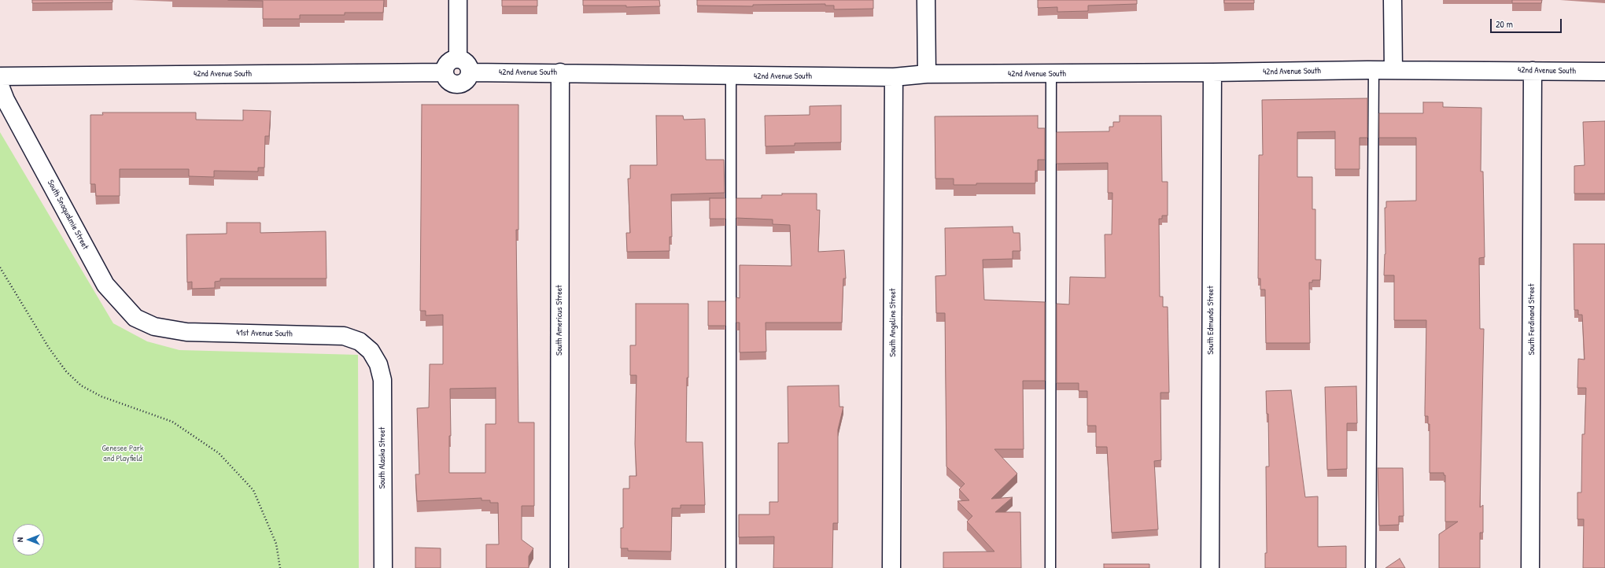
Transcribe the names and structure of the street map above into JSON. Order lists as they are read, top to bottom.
{
  "streets": {
    "street": [
      "42nd Avenue South",
      "South Snoqualmie Street",
      "South Ferdinand Street",
      "South Americus Street",
      "South Edmunds Street",
      "South Angeline Street",
      "41st Avenue South",
      "South Alaska Street"
    ]
  },
  "crossings": [
    ["42nd Avenue South", "South Ferdinand Street"],
    ["42nd Avenue South", "South Americus Street"],
    ["42nd Avenue South", "South Edmunds Street"],
    ["42nd Avenue South", "South Angeline Street"],
    ["South Snoqualmie Street", "41st Avenue South"],
    ["41st Avenue South", "South Alaska Street"]
  ],
  "parks": ["Genesee Park and Playfield"],
  "scale_bar": "20 m",
  "north": "left"
}
